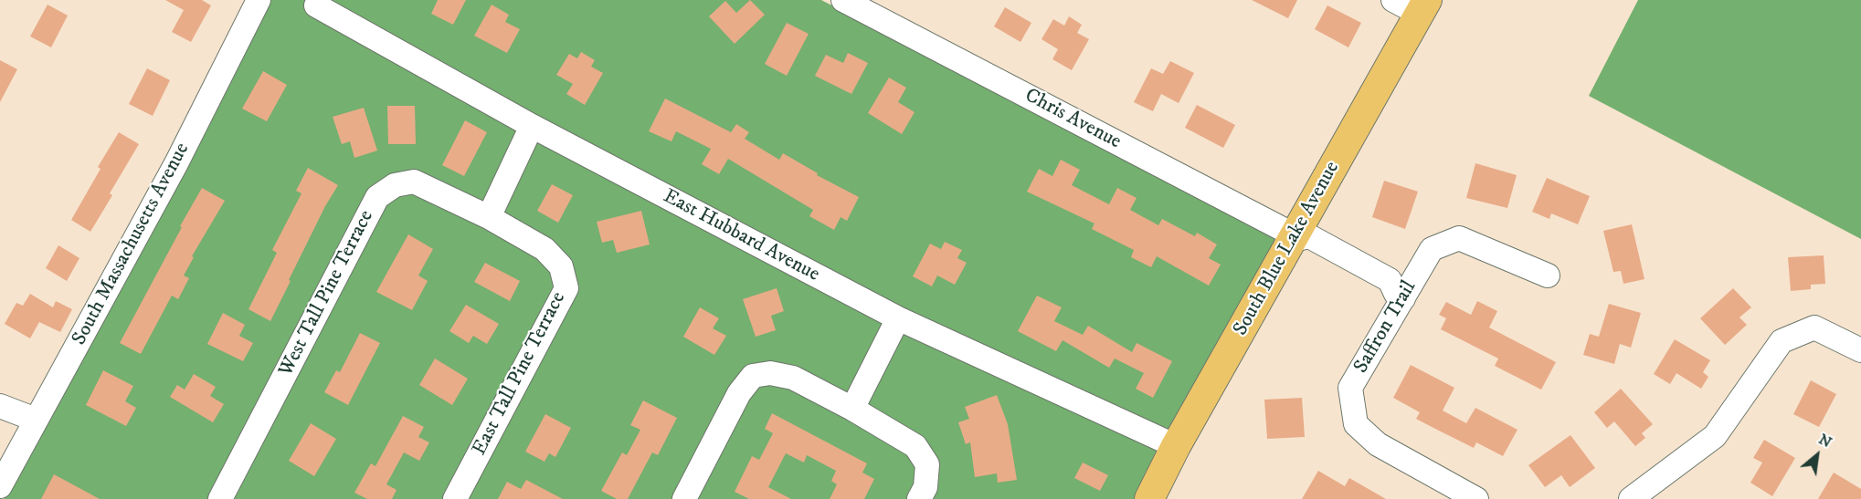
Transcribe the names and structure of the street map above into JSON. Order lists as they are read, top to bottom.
{
  "streets": {
    "main road": ["South Blue Lake Avenue"],
    "street": [
      "Chris Avenue",
      "East Hubbard Avenue",
      "South Massachusetts Avenue",
      "West Tall Pine Terrace",
      "Saffron Trail",
      "East Tall Pine Terrace"
    ]
  },
  "crossings": [
    ["Chris Avenue", "South Blue Lake Avenue"],
    ["Chris Avenue", "Saffron Trail"],
    ["East Hubbard Avenue", "South Blue Lake Avenue"],
    ["West Tall Pine Terrace", "East Tall Pine Terrace"]
  ],
  "north": "top right"
}
